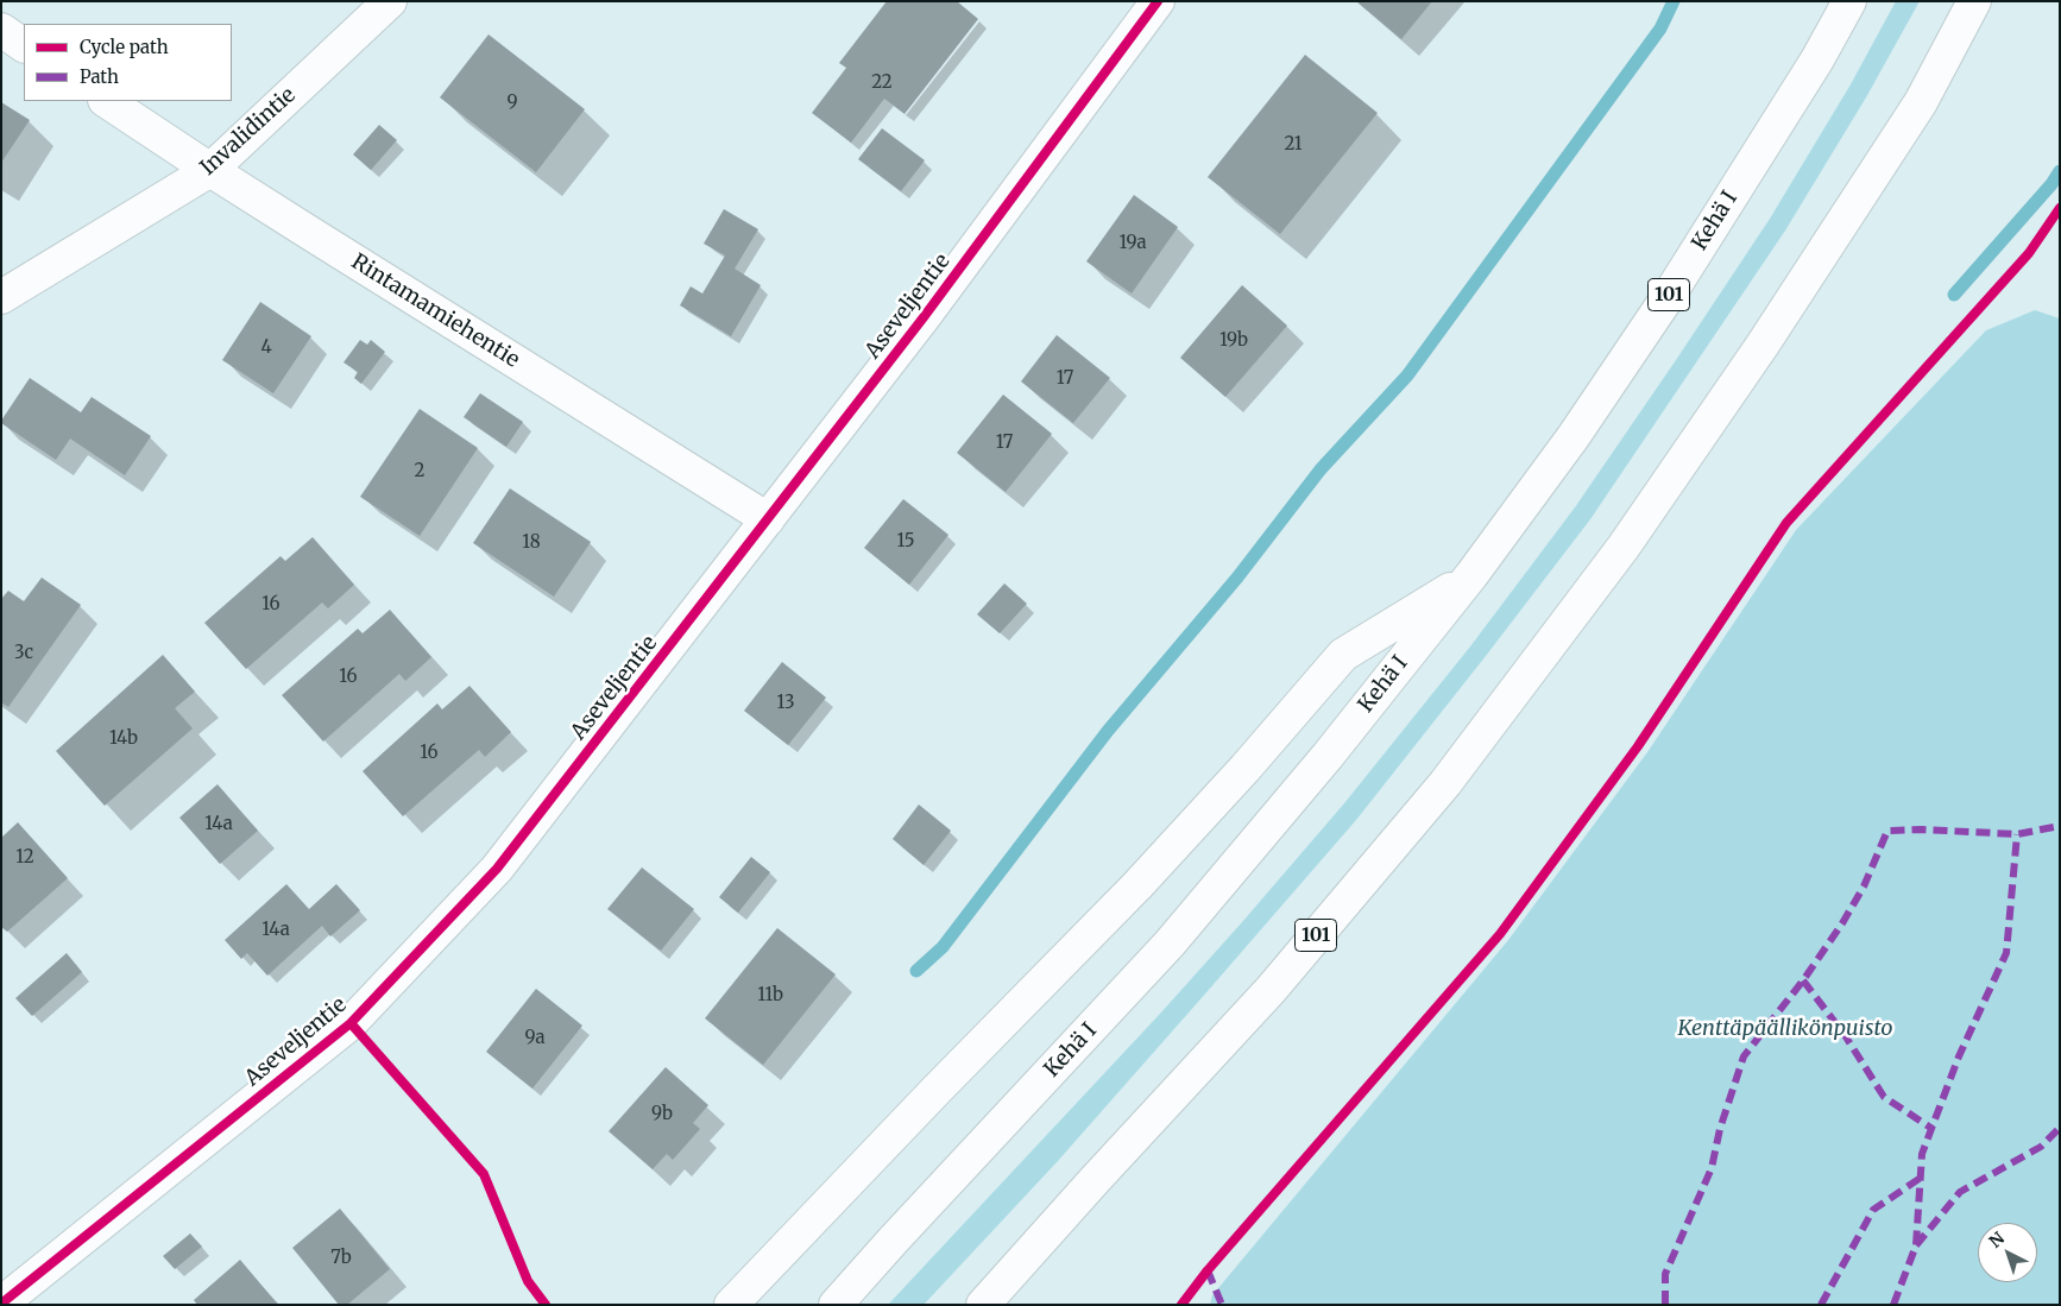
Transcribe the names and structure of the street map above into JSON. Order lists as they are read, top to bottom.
{
  "streets": {
    "main road": [
      "Invalidintie",
      "Kehä I",
      "101",
      "Aseveljentie",
      "Rintamamiehentie"
    ]
  },
  "crossings": [
    ["Invalidintie", "Rintamamiehentie"],
    ["Kehä I", "101"],
    ["Aseveljentie", "Rintamamiehentie"]
  ],
  "parks": ["Kenttäpäällikönpuisto"],
  "house_numbers": [
    "22",
    "9",
    "21",
    "19a",
    "19b",
    "4",
    "17",
    "17",
    "2",
    "15",
    "18",
    "16",
    "3c",
    "16",
    "13",
    "14b",
    "16",
    "14a",
    "12",
    "14a",
    "11b",
    "9a",
    "9b",
    "7b"
  ],
  "legend": ["Cycle path", "Path"],
  "north": "top left"
}
